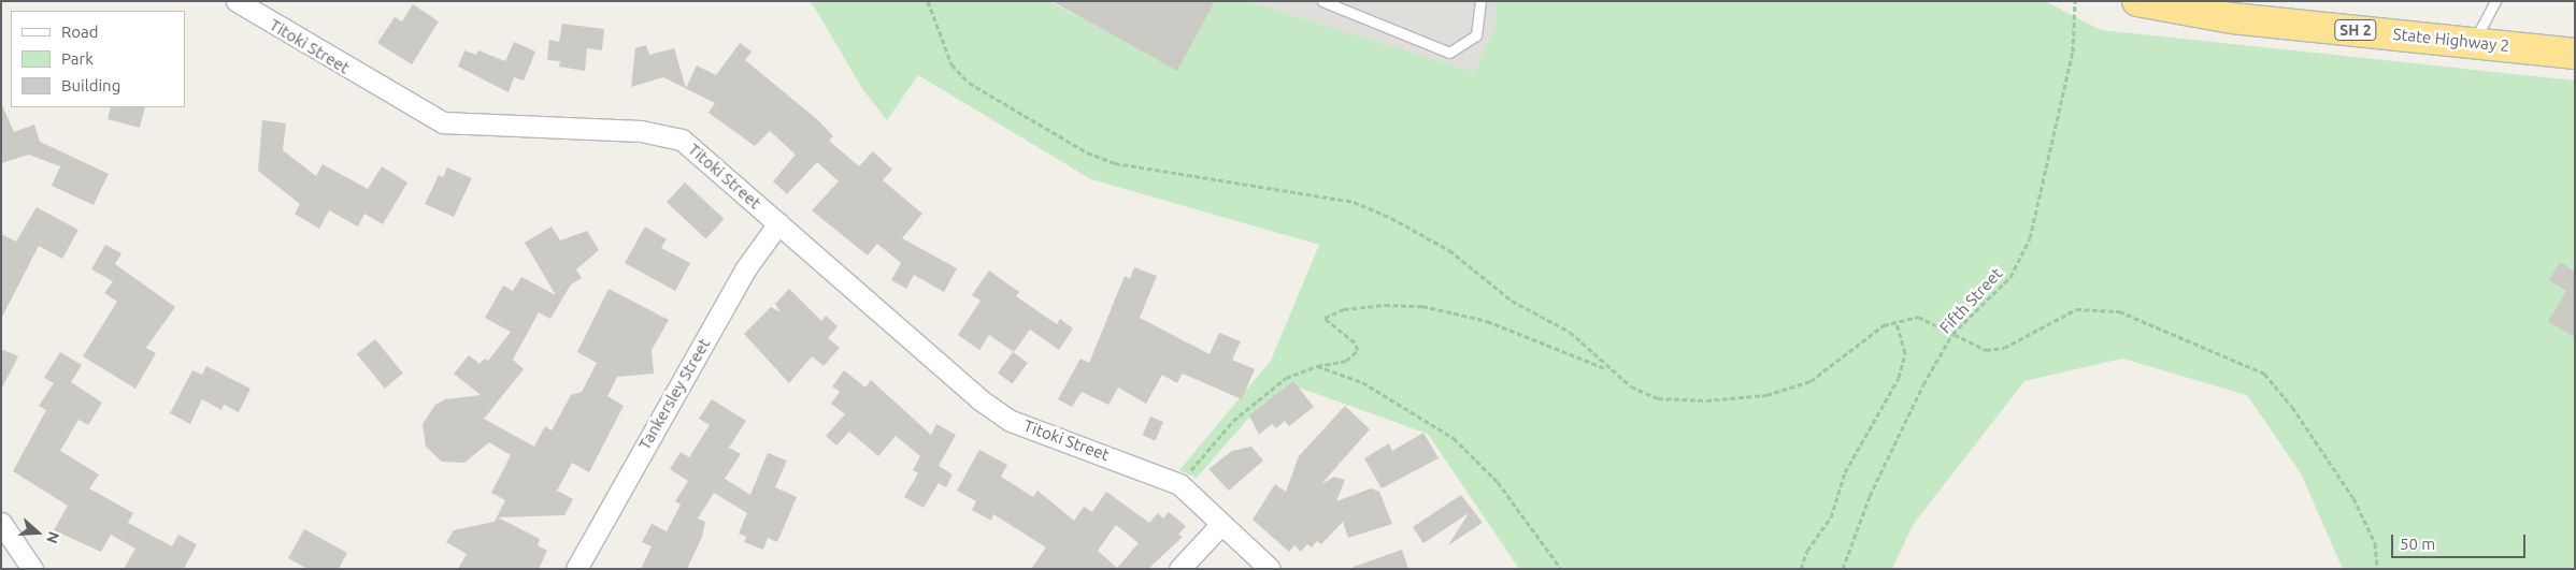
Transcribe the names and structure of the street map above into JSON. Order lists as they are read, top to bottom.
{
  "streets": {
    "highway": ["SH 2", "State Highway 2"],
    "street": ["Titoki Street", "Tankersley Street"],
    "path": ["Fifth Street"]
  },
  "crossings": [
    ["Titoki Street", "Tankersley Street"]
  ],
  "legend": ["Road", "Park", "Building"],
  "scale_bar": "50 m",
  "north": "right"
}
